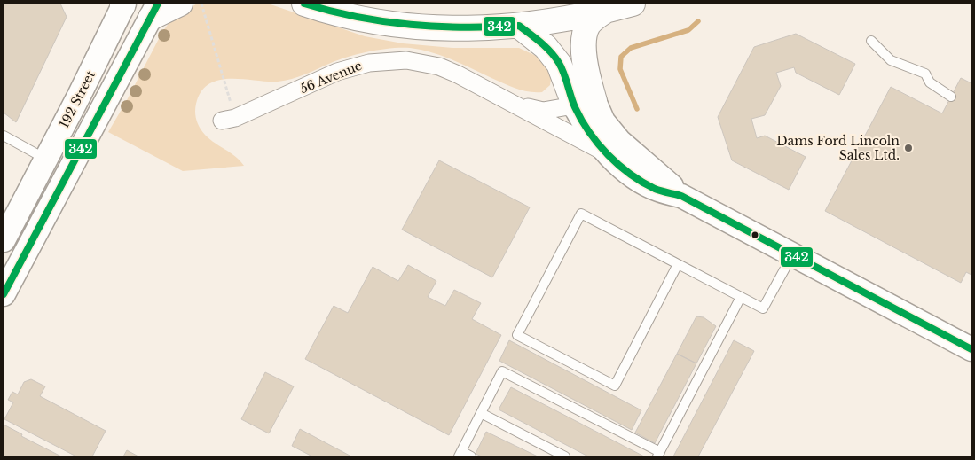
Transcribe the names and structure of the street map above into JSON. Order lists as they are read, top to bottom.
{
  "streets": {
    "main road": ["56 Avenue", "192 Street"]
  },
  "places": ["Dams Ford Lincoln Sales Ltd."],
  "lines": ["transit line 342"]
}
